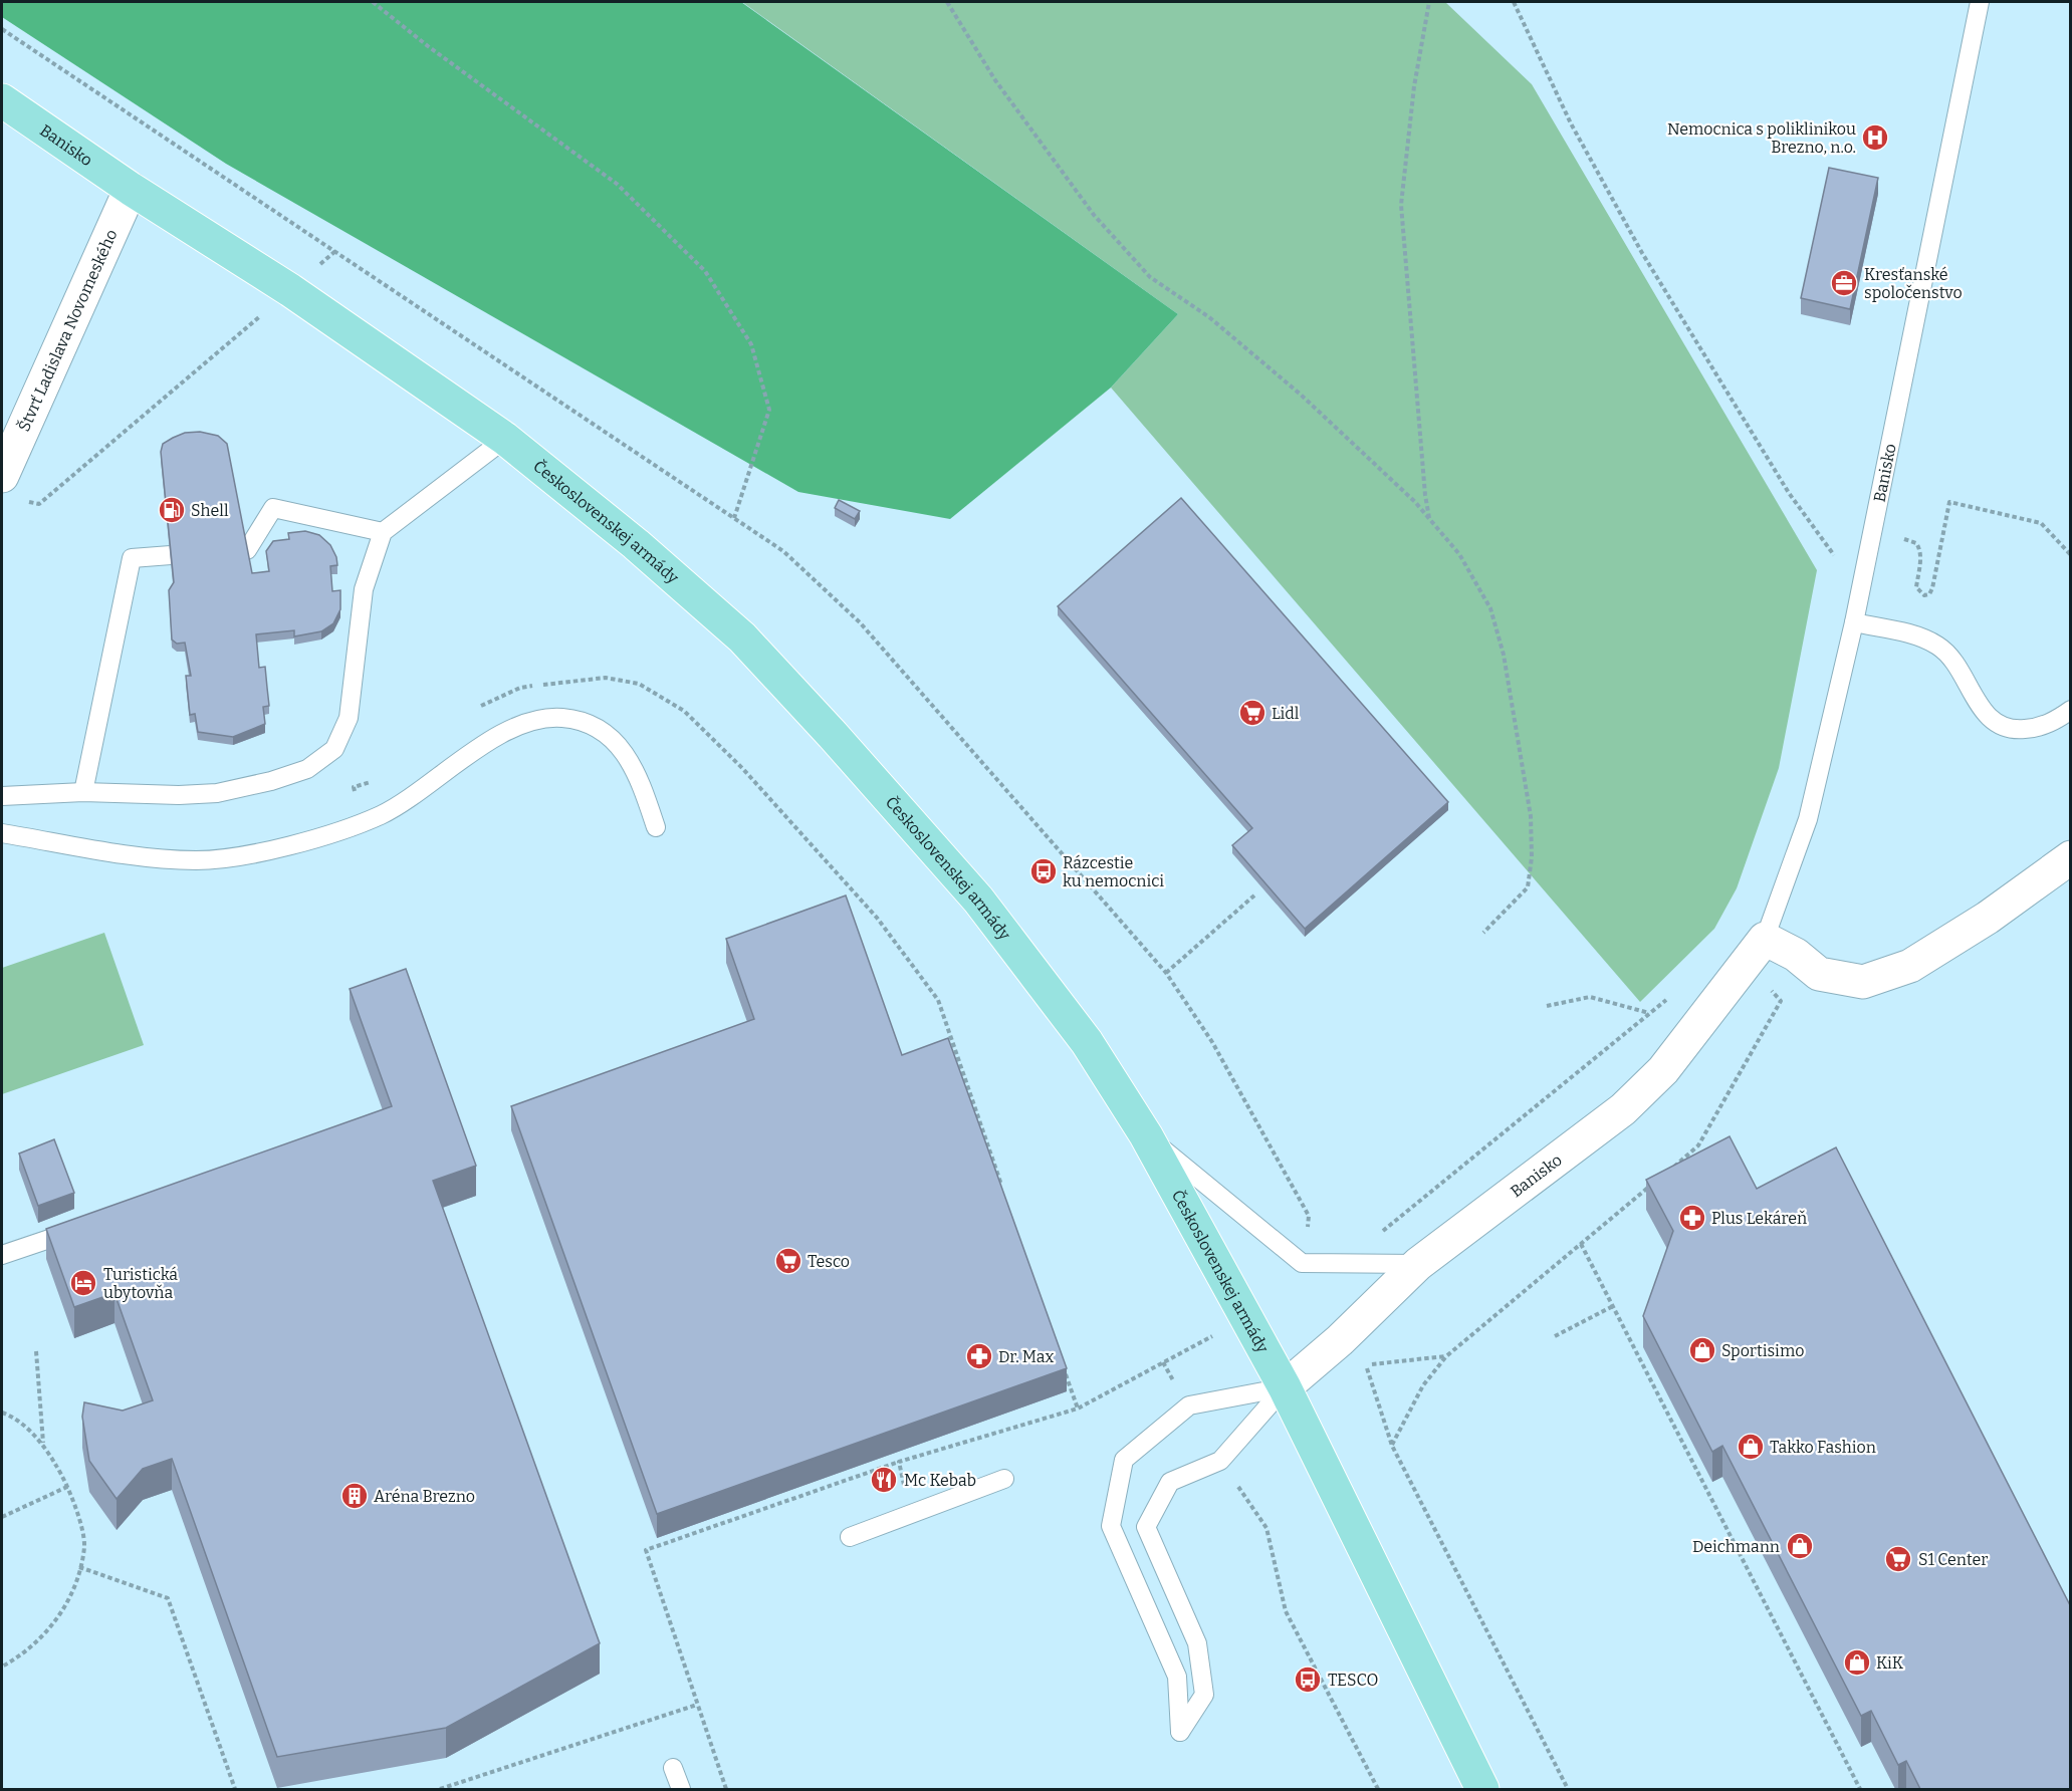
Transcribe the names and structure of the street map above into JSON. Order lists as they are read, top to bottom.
{
  "streets": {
    "main road": ["Banisko", "Československej armády"],
    "street": ["Štvrť Ladislava Novomeského"]
  },
  "crossings": [
    ["Banisko", "Štvrť Ladislava Novomeského"],
    ["Banisko", "Československej armády"],
    ["Štvrť Ladislava Novomeského", "Československej armády"]
  ],
  "places": {
    "hospital": ["Nemocnica s poliklinikou Brezno, n.o."],
    "office": ["Kresťanské spoločenstvo"],
    "fuel station": ["Shell"],
    "supermarket": ["Lidl", "Tesco", "S1 Center"],
    "bus stop": ["Rázcestie ku nemocnici", "TESCO"],
    "pharmacy": ["Plus Lekáreň", "Dr. Max"],
    "hotel": ["Turistická ubytovňa"],
    "shop": [
      "Sportisimo",
      "Takko Fashion",
      "Deichmann",
      "KiK"
    ],
    "restaurant": ["Mc Kebab"],
    "building": ["Aréna Brezno"]
  }
}
